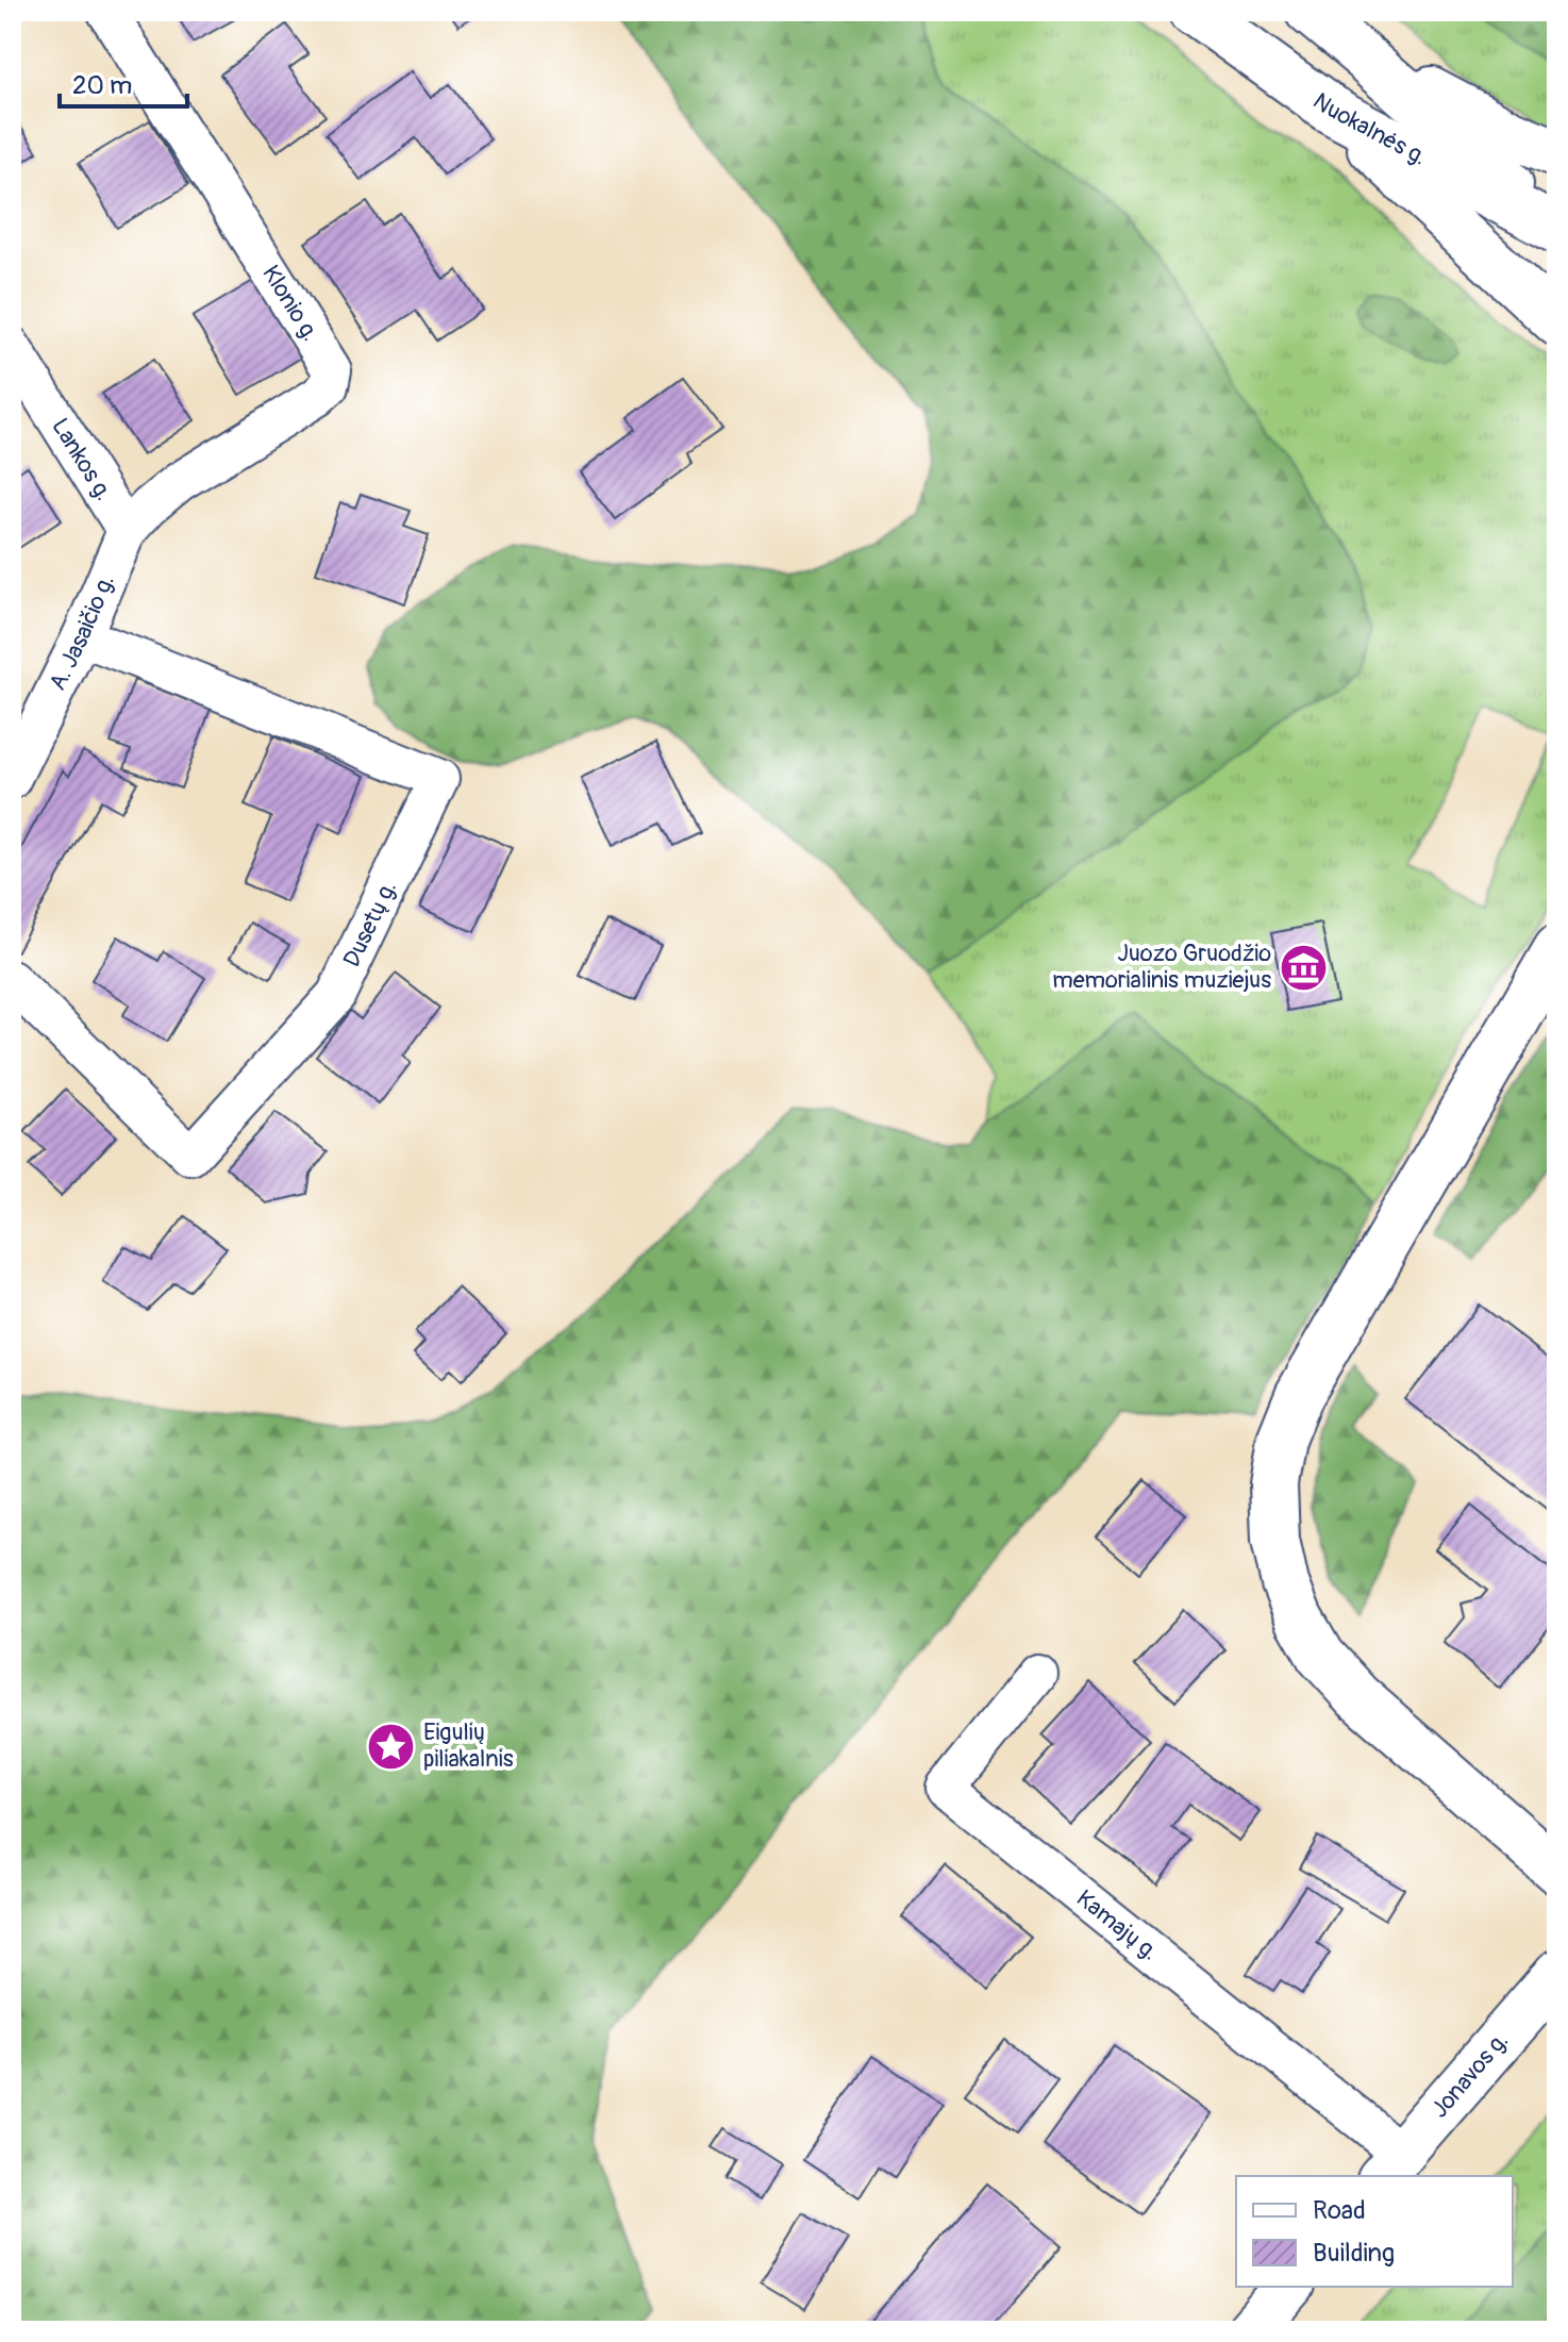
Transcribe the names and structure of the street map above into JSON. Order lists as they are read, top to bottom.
{
  "streets": {
    "main road": ["Nuokalnės g.", "Jonavos g."],
    "street": [
      "Klonio g.",
      "Lankos g.",
      "A. Jasaičio g.",
      "Dusetų g.",
      "Kamajų g."
    ]
  },
  "crossings": [
    ["Klonio g.", "Lankos g."],
    ["Klonio g.", "A. Jasaičio g."],
    ["Lankos g.", "A. Jasaičio g."],
    ["A. Jasaičio g.", "Dusetų g."],
    ["Kamajų g.", "Jonavos g."]
  ],
  "places": {
    "museum": ["Juozo Gruodžio memorialinis muziejus"],
    "place": ["Eigulių piliakalnis"]
  },
  "legend": ["Road", "Building"],
  "scale_bar": "20 m"
}
